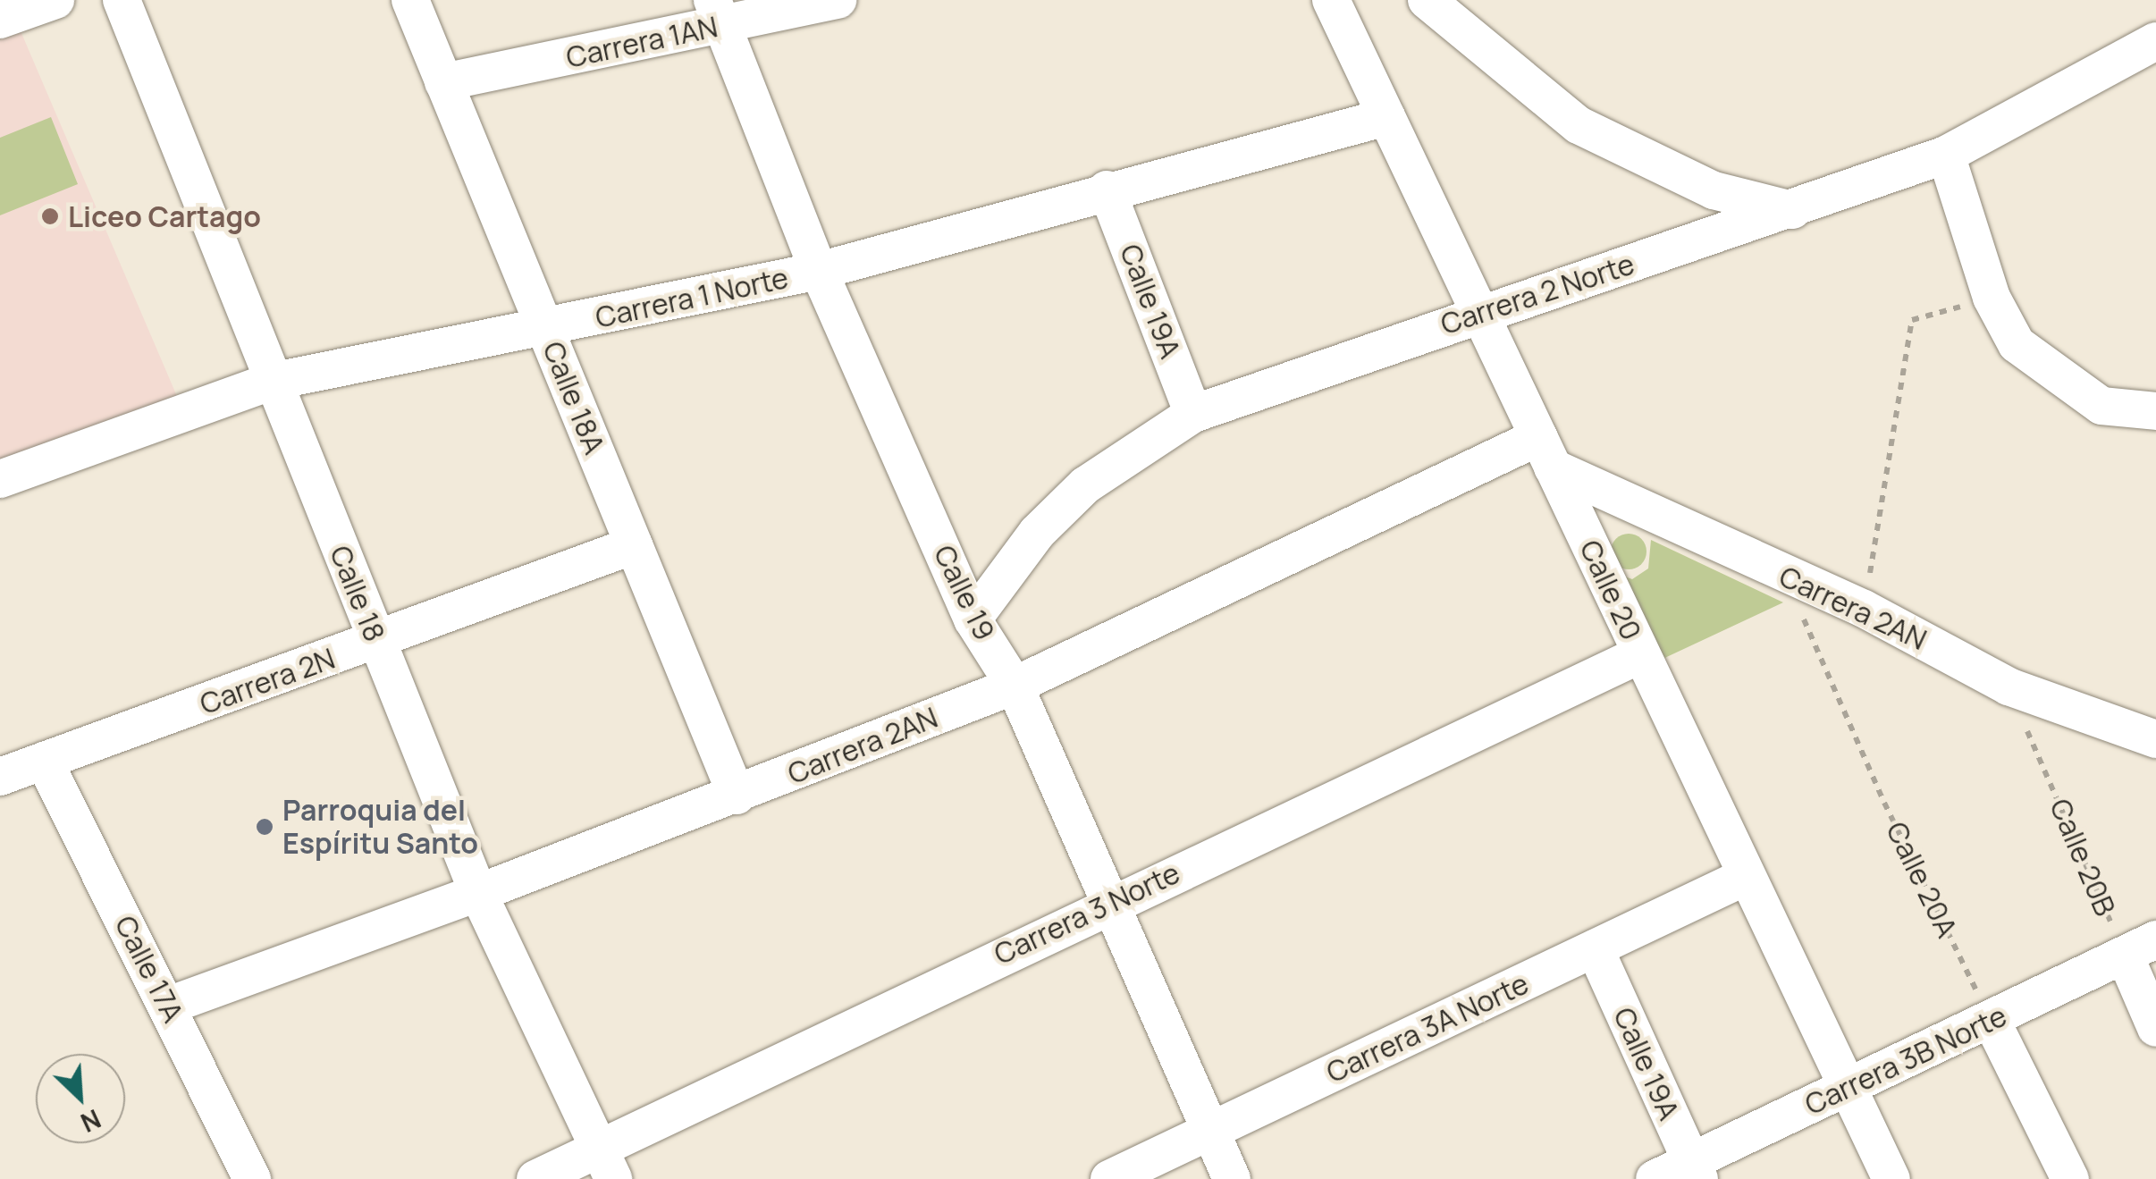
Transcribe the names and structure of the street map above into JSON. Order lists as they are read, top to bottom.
{
  "streets": {
    "street": [
      "Carrera 1AN",
      "Carrera 2 Norte",
      "Carrera 1 Norte",
      "Calle 19A",
      "Calle 18A",
      "Calle 20",
      "Calle 19",
      "Calle 18",
      "Carrera 2AN",
      "Carrera 2N",
      "Carrera 3 Norte",
      "Calle 17A",
      "Carrera 3A Norte",
      "Carrera 3B Norte"
    ],
    "path": ["Calle 20B", "Calle 20A"]
  },
  "crossings": [
    ["Carrera 1AN", "Calle 18A"],
    ["Carrera 1AN", "Calle 19"],
    ["Carrera 2 Norte", "Calle 19A"],
    ["Carrera 2 Norte", "Calle 20"],
    ["Carrera 2 Norte", "Calle 19"],
    ["Carrera 1 Norte", "Calle 19A"],
    ["Carrera 1 Norte", "Calle 18A"],
    ["Carrera 1 Norte", "Calle 20"],
    ["Carrera 1 Norte", "Calle 19"],
    ["Carrera 1 Norte", "Calle 18"],
    ["Calle 19A", "Carrera 3A Norte"],
    ["Calle 19A", "Carrera 3B Norte"],
    ["Calle 18A", "Carrera 2AN"],
    ["Calle 18A", "Carrera 2N"],
    ["Calle 20", "Carrera 2AN"],
    ["Calle 20", "Carrera 3 Norte"],
    ["Calle 20", "Carrera 3A Norte"],
    ["Calle 20", "Carrera 3B Norte"],
    ["Calle 19", "Carrera 2AN"],
    ["Calle 19", "Carrera 3 Norte"],
    ["Calle 19", "Carrera 3A Norte"],
    ["Calle 18", "Carrera 2AN"],
    ["Calle 18", "Carrera 2N"],
    ["Calle 18", "Carrera 3 Norte"],
    ["Carrera 2AN", "Calle 20B"],
    ["Carrera 2AN", "Calle 20A"],
    ["Carrera 2AN", "Calle 17A"],
    ["Carrera 2N", "Calle 17A"],
    ["Calle 20B", "Carrera 3B Norte"],
    ["Calle 20A", "Carrera 3B Norte"]
  ],
  "places": ["Liceo Cartago", "Parroquia del Espíritu Santo"],
  "north": "bottom right"
}
